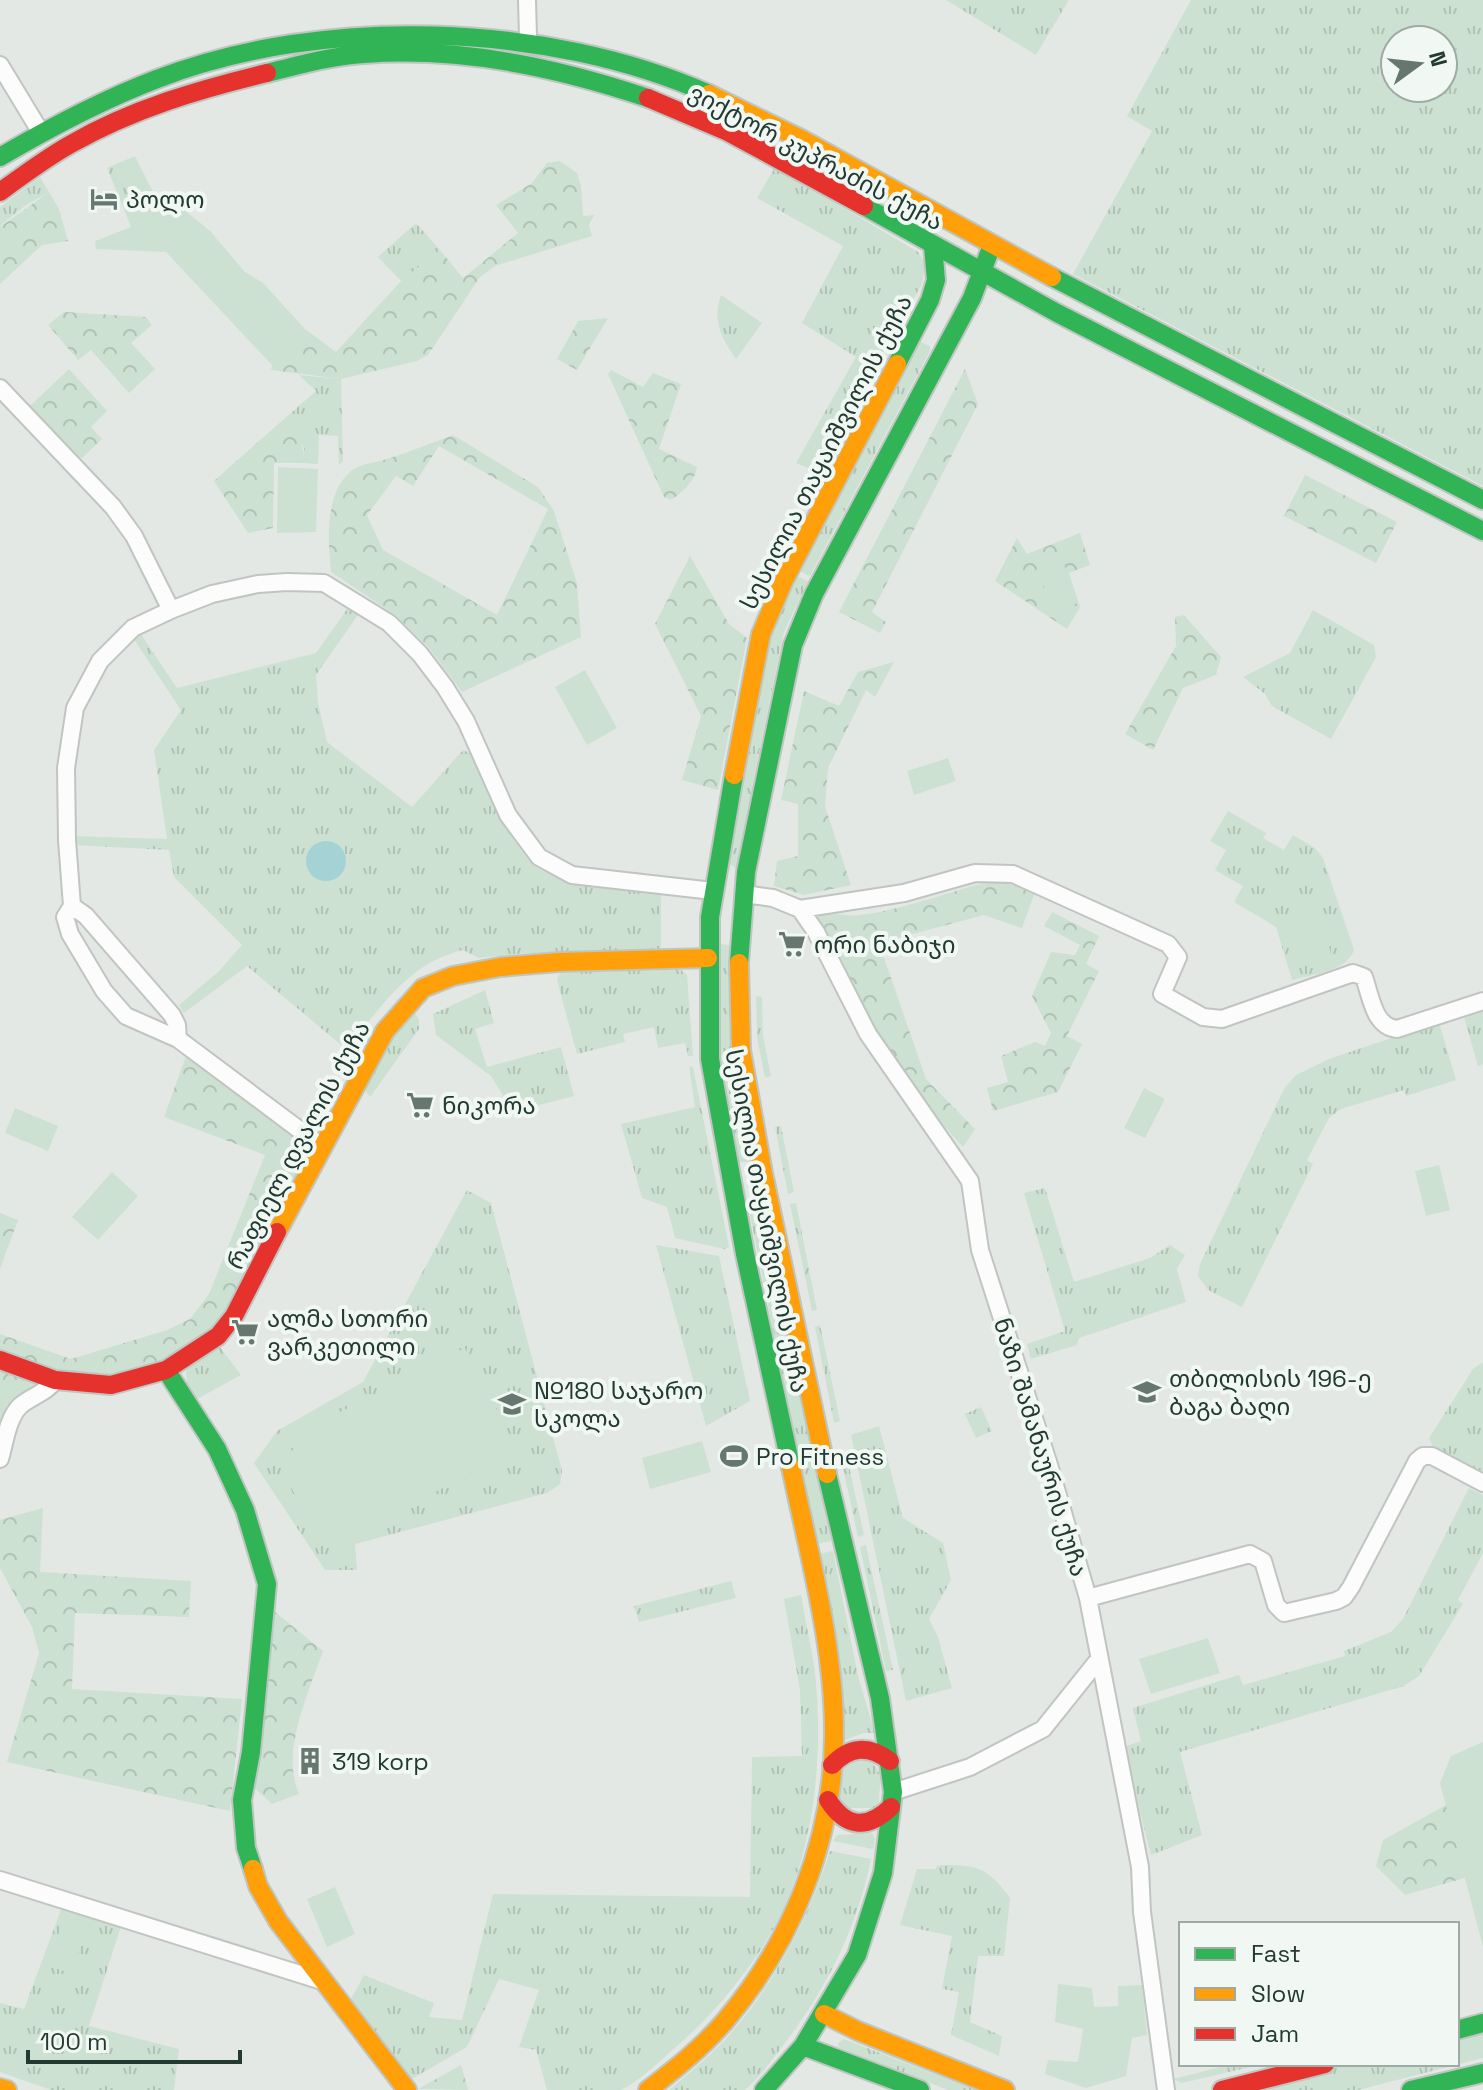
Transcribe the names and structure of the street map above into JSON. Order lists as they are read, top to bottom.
{
  "streets": {
    "main road": ["ვიქტორ კუპრაძის ქუჩა", "სესილია თაყაიშვილის ქუჩა", "რაფიელ დვალის ქუჩა"],
    "street": ["ნაზი შამანაურის ქუჩა"]
  },
  "crossings": [
    ["ვიქტორ კუპრაძის ქუჩა", "სესილია თაყაიშვილის ქუჩა"],
    ["სესილია თაყაიშვილის ქუჩა", "რაფიელ დვალის ქუჩა"]
  ],
  "places": {
    "hotel": ["პოლო"],
    "supermarket": ["ორი ნაბიჯი", "ნიკორა", "ალმა სთორი ვარკეთილი"],
    "school or university": ["თბილისის 196-ე ბაგა ბაღი", "№180 საჯარო სკოლა"],
    "sports": ["Pro Fitness"],
    "building": ["319 korp"]
  },
  "legend": ["Fast", "Slow", "Jam"],
  "scale_bar": "100 m",
  "north": "right"
}
